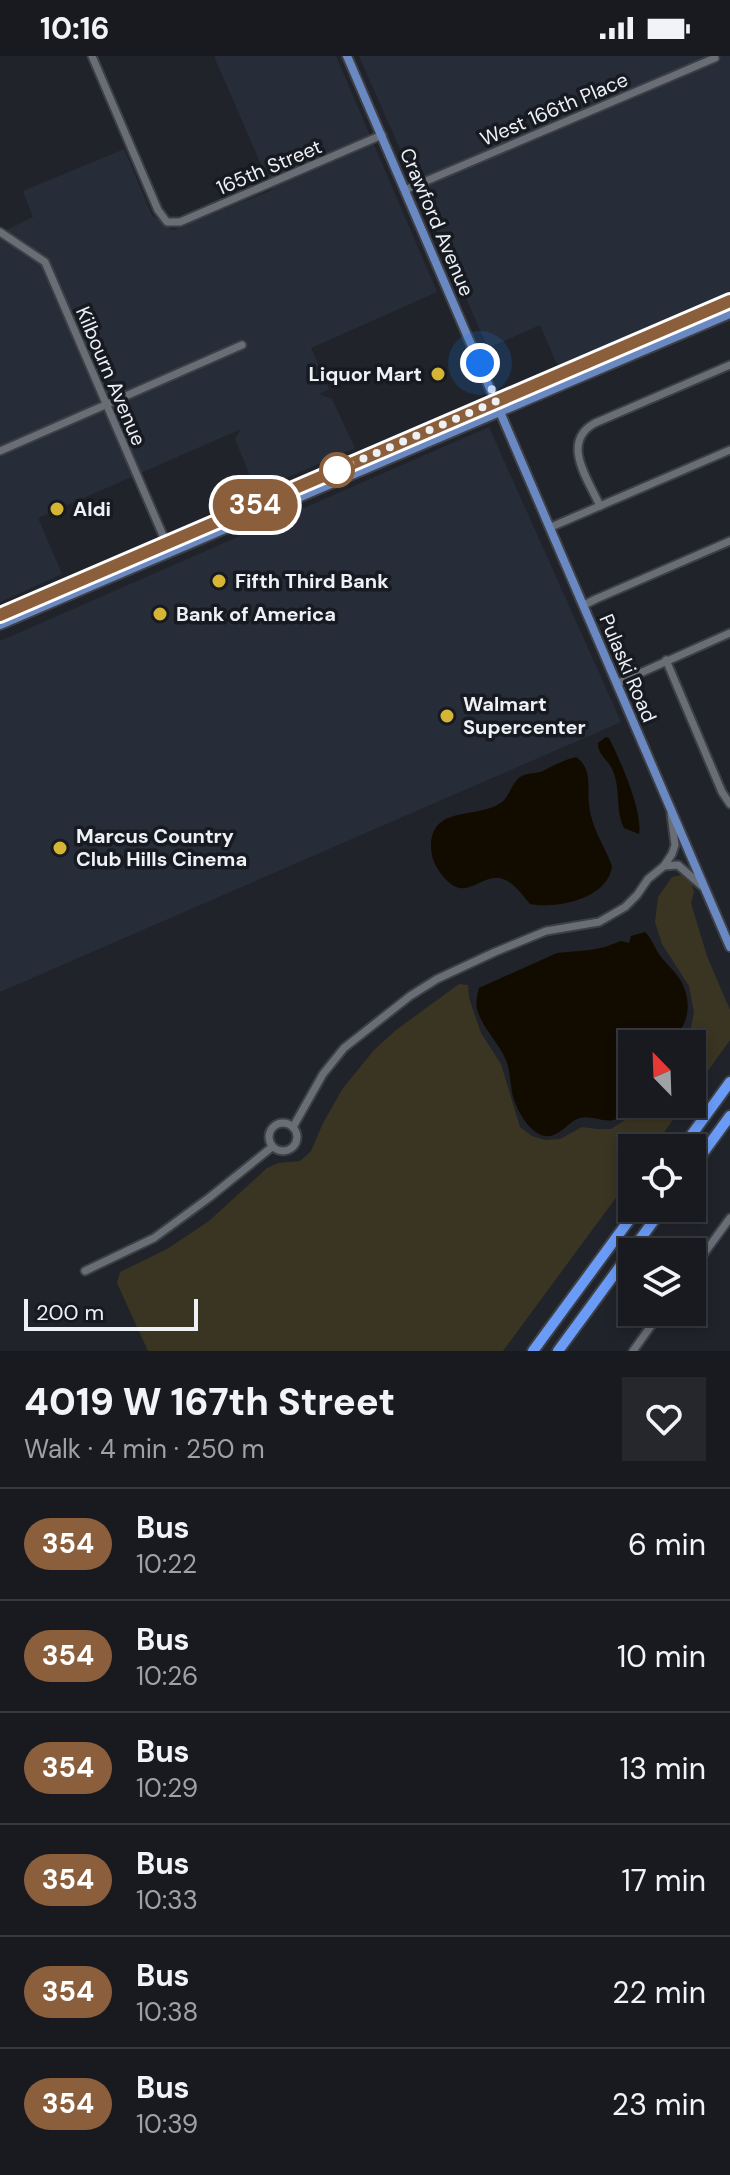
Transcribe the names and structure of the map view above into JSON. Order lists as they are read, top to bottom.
{
  "streets": {
    "main road": ["Crawford Avenue", "Pulaski Road"],
    "street": ["West 166th Place", "165th Street", "Kilbourn Avenue"]
  },
  "crossings": [
    ["West 166th Place", "Crawford Avenue"],
    ["165th Street", "Crawford Avenue"],
    ["Crawford Avenue", "Pulaski Road"]
  ],
  "places": [
    "Liquor Mart",
    "Aldi",
    "Fifth Third Bank",
    "Bank of America",
    "Walmart Supercenter",
    "Marcus Country Club Hills Cinema"
  ],
  "lines": ["bus line 354"],
  "scale_bar": "200 m",
  "north": "top left",
  "page": {
    "status": "10:16",
    "on_map": "354",
    "scale": "200 m",
    "heading": ["4019 W 167th Street", "Walk · 4 min · 250 m"],
    "list": [
      {
        "mark": "354",
        "name": "Bus",
        "note": "10:22",
        "value": "6 min"
      },
      {
        "mark": "354",
        "name": "Bus",
        "note": "10:26",
        "value": "10 min"
      },
      {
        "mark": "354",
        "name": "Bus",
        "note": "10:29",
        "value": "13 min"
      },
      {
        "mark": "354",
        "name": "Bus",
        "note": "10:33",
        "value": "17 min"
      },
      {
        "mark": "354",
        "name": "Bus",
        "note": "10:38",
        "value": "22 min"
      },
      {
        "mark": "354",
        "name": "Bus",
        "note": "10:39",
        "value": "23 min"
      }
    ]
  }
}
